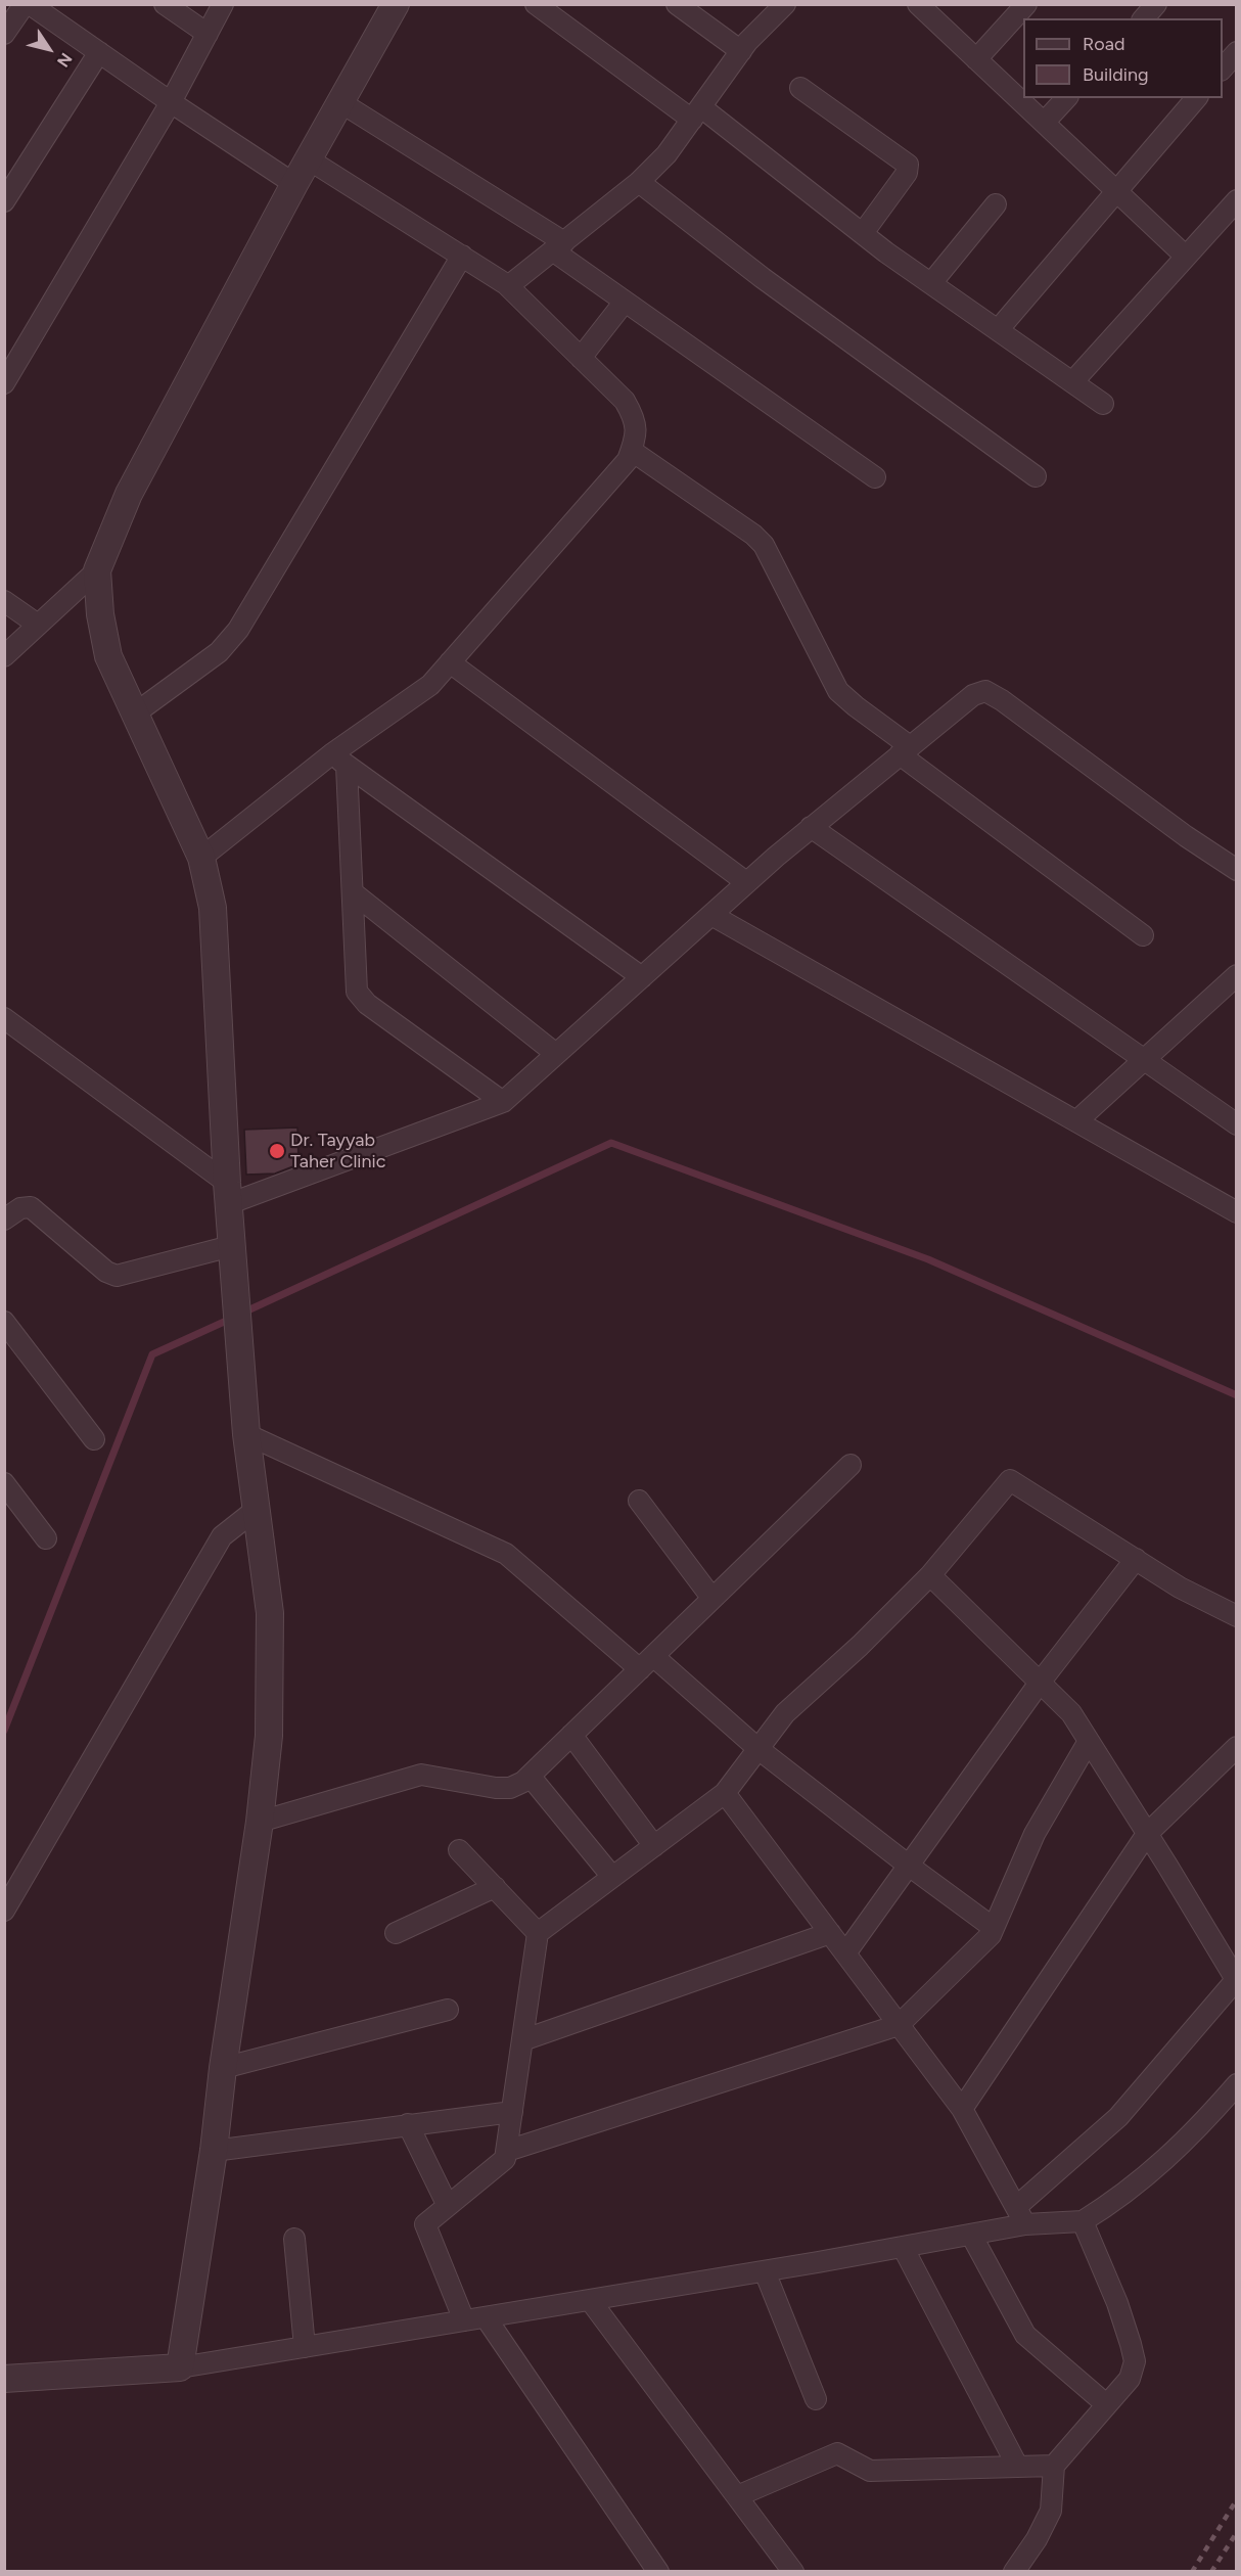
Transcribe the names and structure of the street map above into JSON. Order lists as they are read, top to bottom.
{
  "places": ["Dr. Tayyab Taher Clinic"],
  "legend": ["Road", "Building"],
  "north": "bottom right"
}
